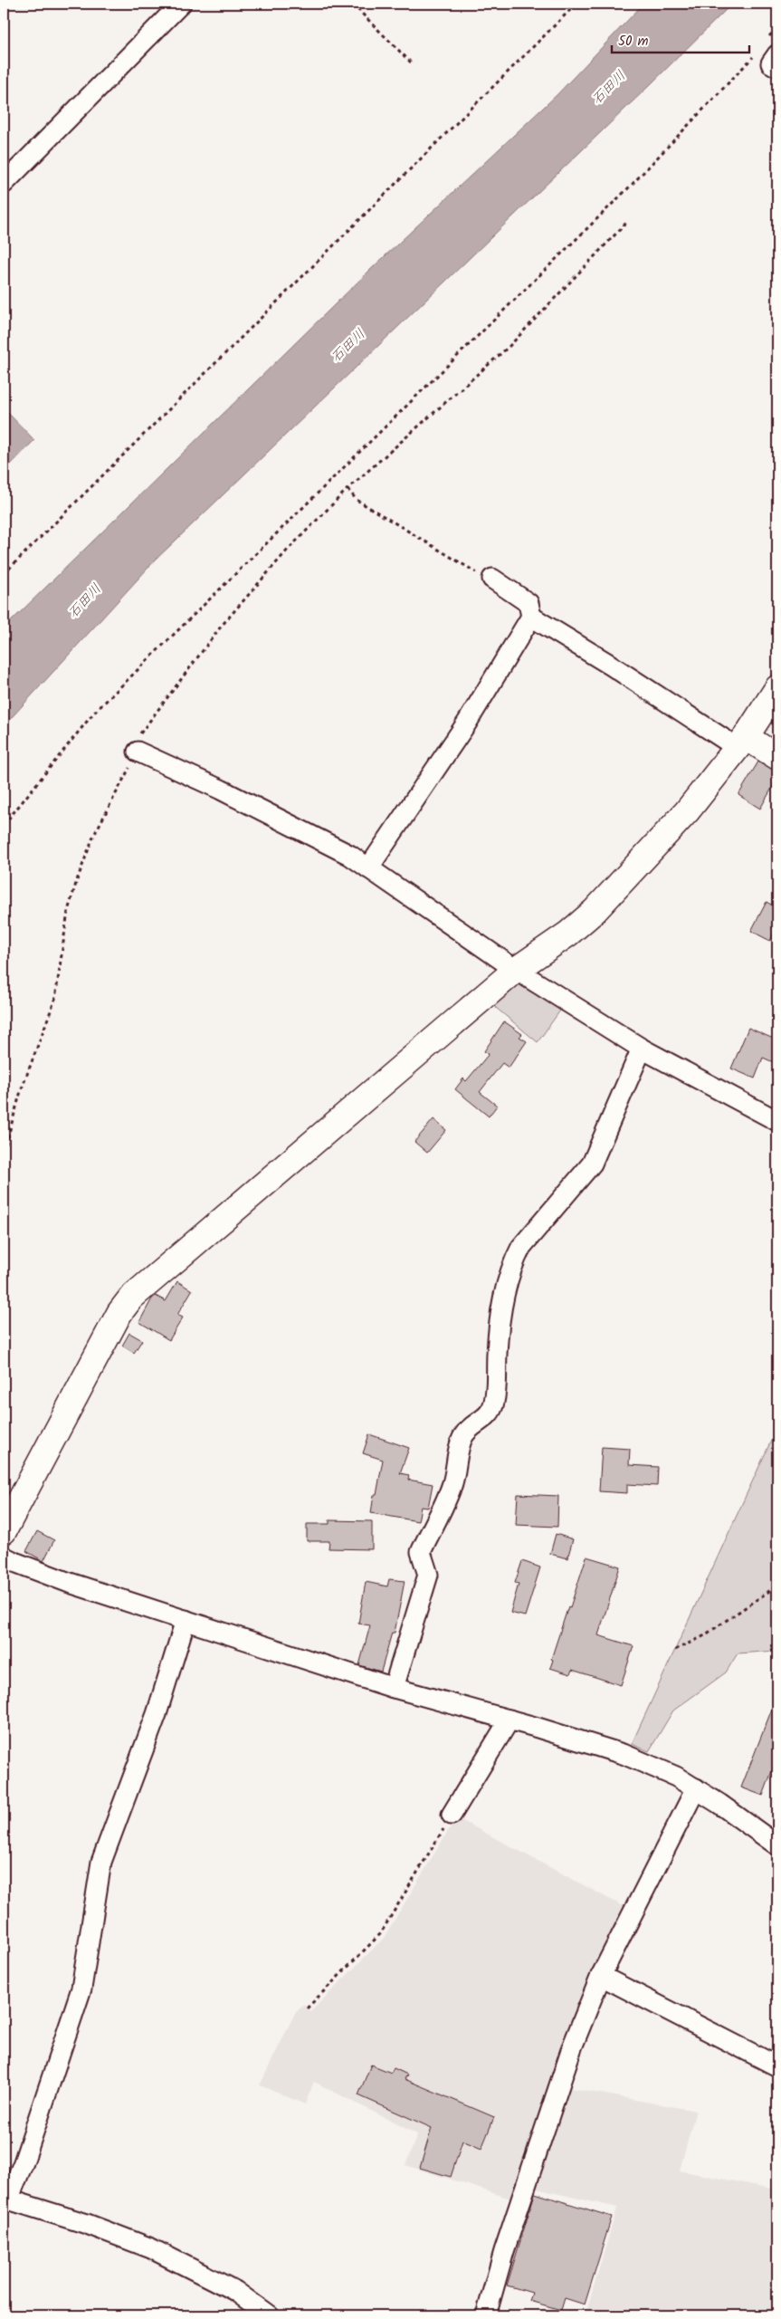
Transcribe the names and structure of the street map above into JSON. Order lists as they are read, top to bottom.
{
  "water": ["石田川"],
  "scale_bar": "50 m"
}
